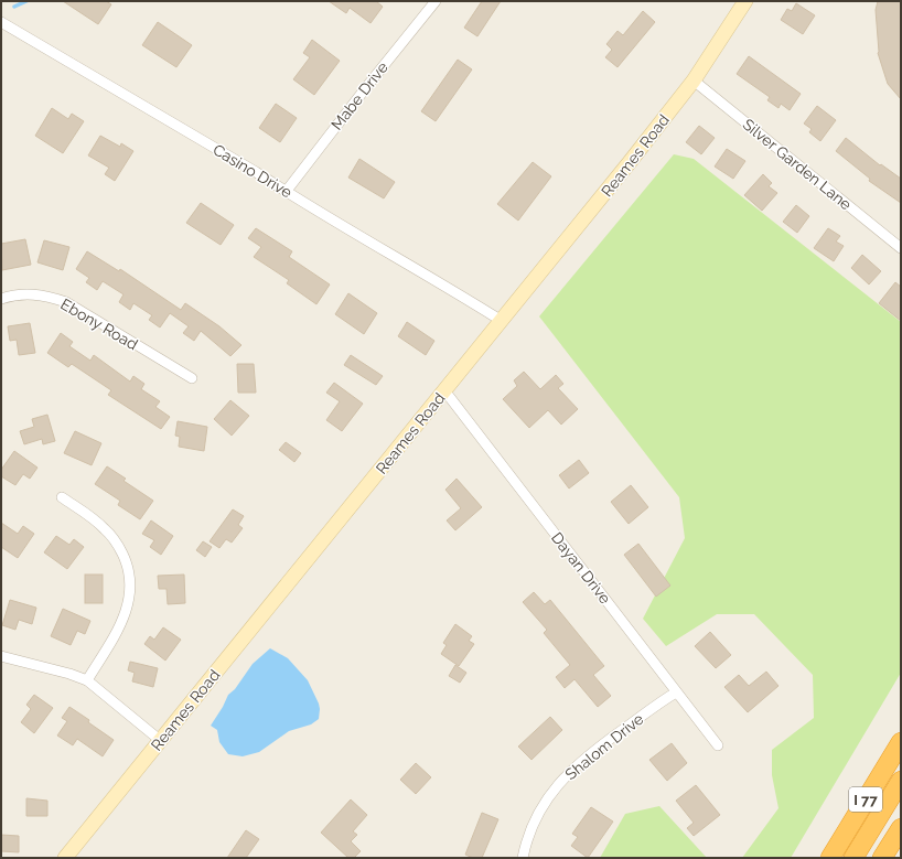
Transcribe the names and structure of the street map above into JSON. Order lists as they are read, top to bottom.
{
  "streets": {
    "highway": ["I 77"],
    "main road": ["Reames Road"],
    "street": [
      "Mabe Drive",
      "Silver Garden Lane",
      "Casino Drive",
      "Ebony Road",
      "Dayan Drive",
      "Shalom Drive"
    ]
  },
  "crossings": [
    ["Mabe Drive", "Casino Drive"],
    ["Reames Road", "Silver Garden Lane"],
    ["Reames Road", "Casino Drive"],
    ["Reames Road", "Dayan Drive"],
    ["Dayan Drive", "Shalom Drive"]
  ]
}
